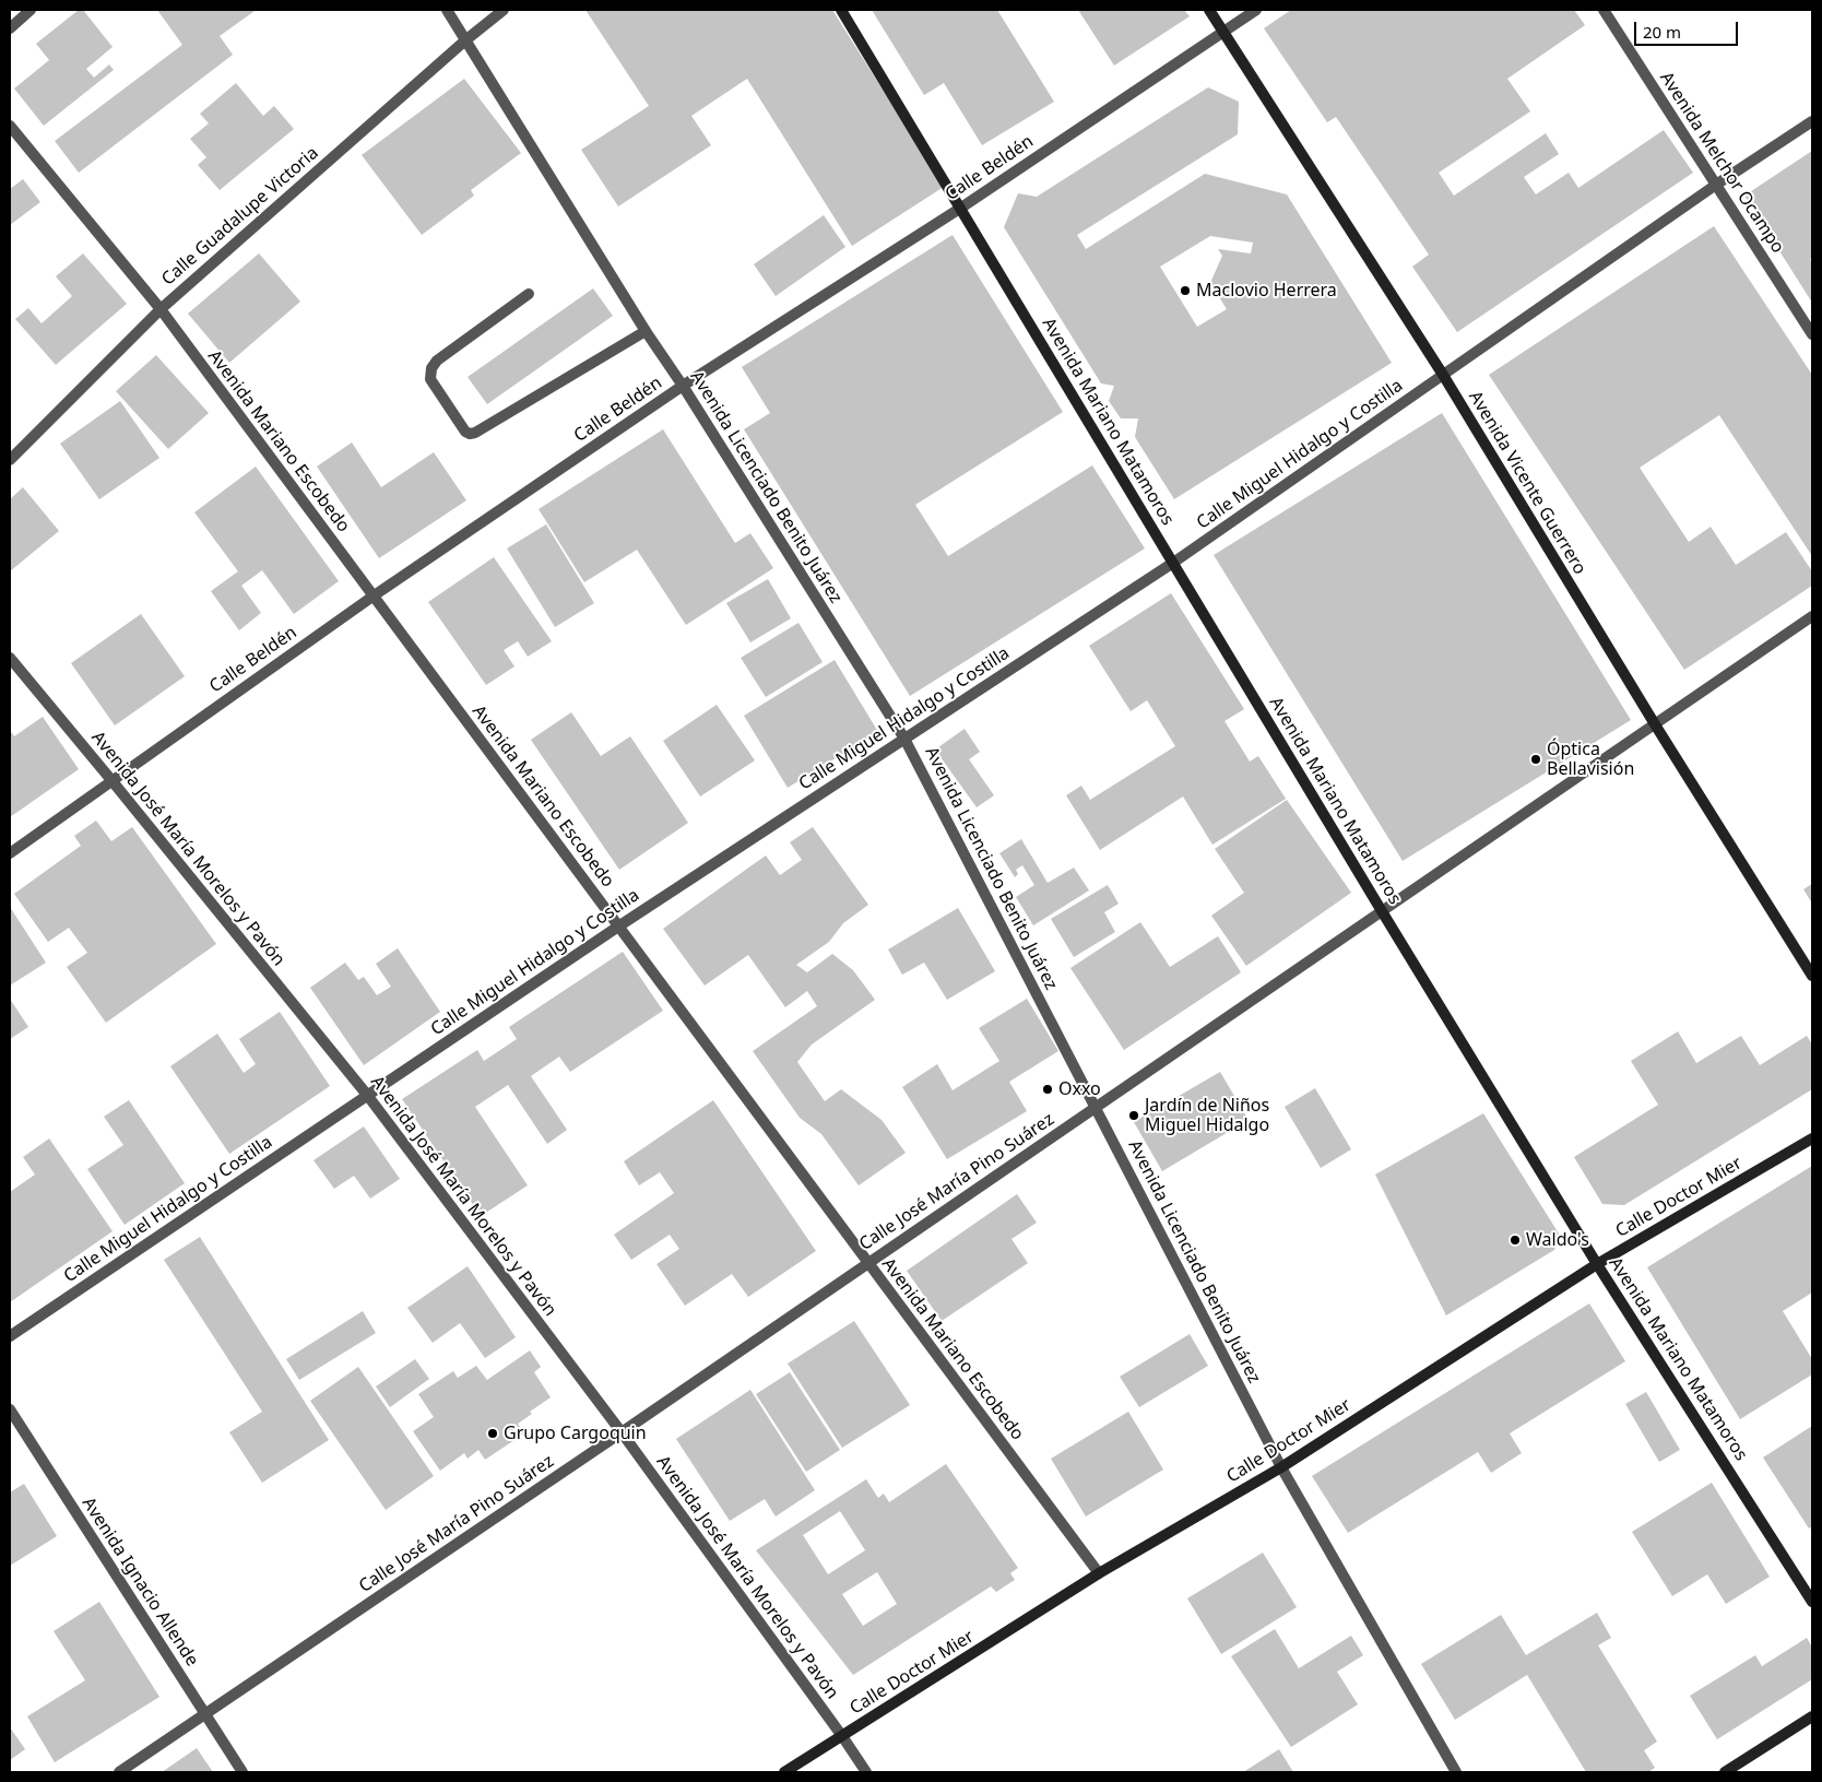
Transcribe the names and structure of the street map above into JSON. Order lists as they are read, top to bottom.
{
  "streets": {
    "main road": ["Avenida Mariano Matamoros", "Avenida Vicente Guerrero", "Calle Doctor Mier"],
    "street": [
      "Avenida Melchor Ocampo",
      "Calle Beldén",
      "Calle Guadalupe Victoria",
      "Avenida Mariano Escobedo",
      "Calle Miguel Hidalgo y Costilla",
      "Avenida Licenciado Benito Juárez",
      "Avenida José María Morelos y Pavón",
      "Calle José María Pino Suárez",
      "Avenida Ignacio Allende"
    ]
  },
  "crossings": [
    ["Avenida Melchor Ocampo", "Calle Miguel Hidalgo y Costilla"],
    ["Calle Beldén", "Avenida Mariano Matamoros"],
    ["Calle Beldén", "Avenida Mariano Escobedo"],
    ["Calle Beldén", "Avenida Vicente Guerrero"],
    ["Calle Beldén", "Avenida Licenciado Benito Juárez"],
    ["Calle Beldén", "Avenida José María Morelos y Pavón"],
    ["Calle Guadalupe Victoria", "Avenida Mariano Escobedo"],
    ["Calle Guadalupe Victoria", "Avenida Licenciado Benito Juárez"],
    ["Avenida Mariano Matamoros", "Calle Miguel Hidalgo y Costilla"],
    ["Avenida Mariano Matamoros", "Calle José María Pino Suárez"],
    ["Avenida Mariano Matamoros", "Calle Doctor Mier"],
    ["Avenida Mariano Escobedo", "Calle Miguel Hidalgo y Costilla"],
    ["Avenida Mariano Escobedo", "Calle José María Pino Suárez"],
    ["Avenida Mariano Escobedo", "Calle Doctor Mier"],
    ["Calle Miguel Hidalgo y Costilla", "Avenida Vicente Guerrero"],
    ["Calle Miguel Hidalgo y Costilla", "Avenida Licenciado Benito Juárez"],
    ["Calle Miguel Hidalgo y Costilla", "Avenida José María Morelos y Pavón"],
    ["Avenida Vicente Guerrero", "Calle José María Pino Suárez"],
    ["Avenida Licenciado Benito Juárez", "Calle José María Pino Suárez"],
    ["Avenida Licenciado Benito Juárez", "Calle Doctor Mier"],
    ["Avenida José María Morelos y Pavón", "Calle José María Pino Suárez"],
    ["Avenida José María Morelos y Pavón", "Calle Doctor Mier"],
    ["Calle José María Pino Suárez", "Avenida Ignacio Allende"]
  ],
  "places": [
    "Maclovio Herrera",
    "Óptica Bellavisión",
    "Oxxo",
    "Jardín de Niños Miguel Hidalgo",
    "Waldo's",
    "Grupo Cargoquin"
  ],
  "scale_bar": "20 m"
}
